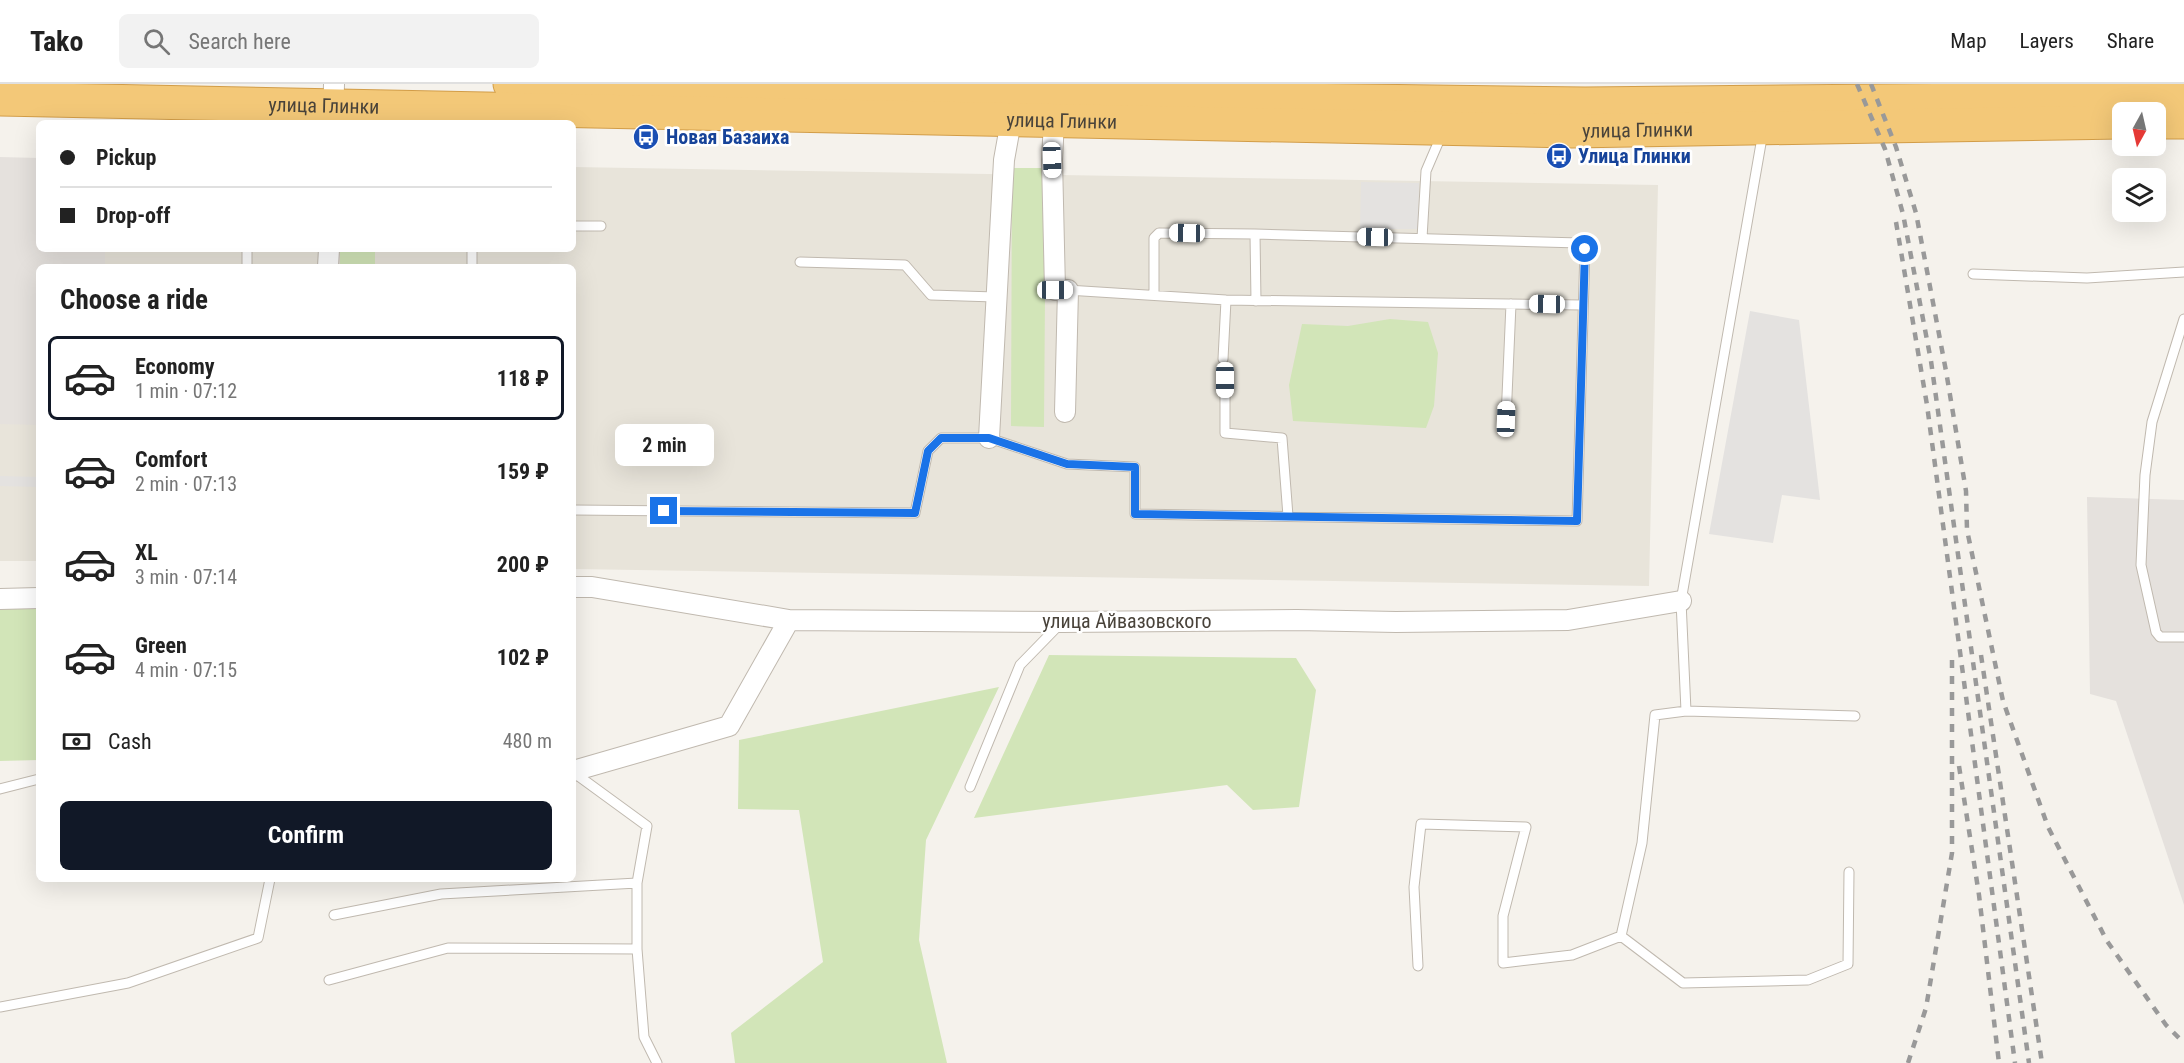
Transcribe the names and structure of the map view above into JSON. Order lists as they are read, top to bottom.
{
  "streets": {
    "highway": ["улица Глинки"],
    "street": ["улица Айвазовского"]
  },
  "places": {
    "bus stop": ["Новая Базаиха", "Улица Глинки"]
  },
  "north": "bottom",
  "page": {
    "header": "Tako",
    "search": "Search here",
    "nav": ["Map", "Layers", "Share"],
    "banner": ["Pickup", "Drop-off"],
    "heading": "Choose a ride",
    "list": [
      {
        "name": "Economy",
        "note": "1 min · 07:12",
        "value": "118 ₽"
      },
      {
        "name": "Comfort",
        "note": "2 min · 07:13",
        "value": "159 ₽"
      },
      {
        "name": "XL",
        "note": "3 min · 07:14",
        "value": "200 ₽"
      },
      {
        "name": "Green",
        "note": "4 min · 07:15",
        "value": "102 ₽"
      }
    ],
    "bubble": "2 min",
    "pay": ["Cash", "480 m"],
    "buttons": "Confirm"
  }
}
